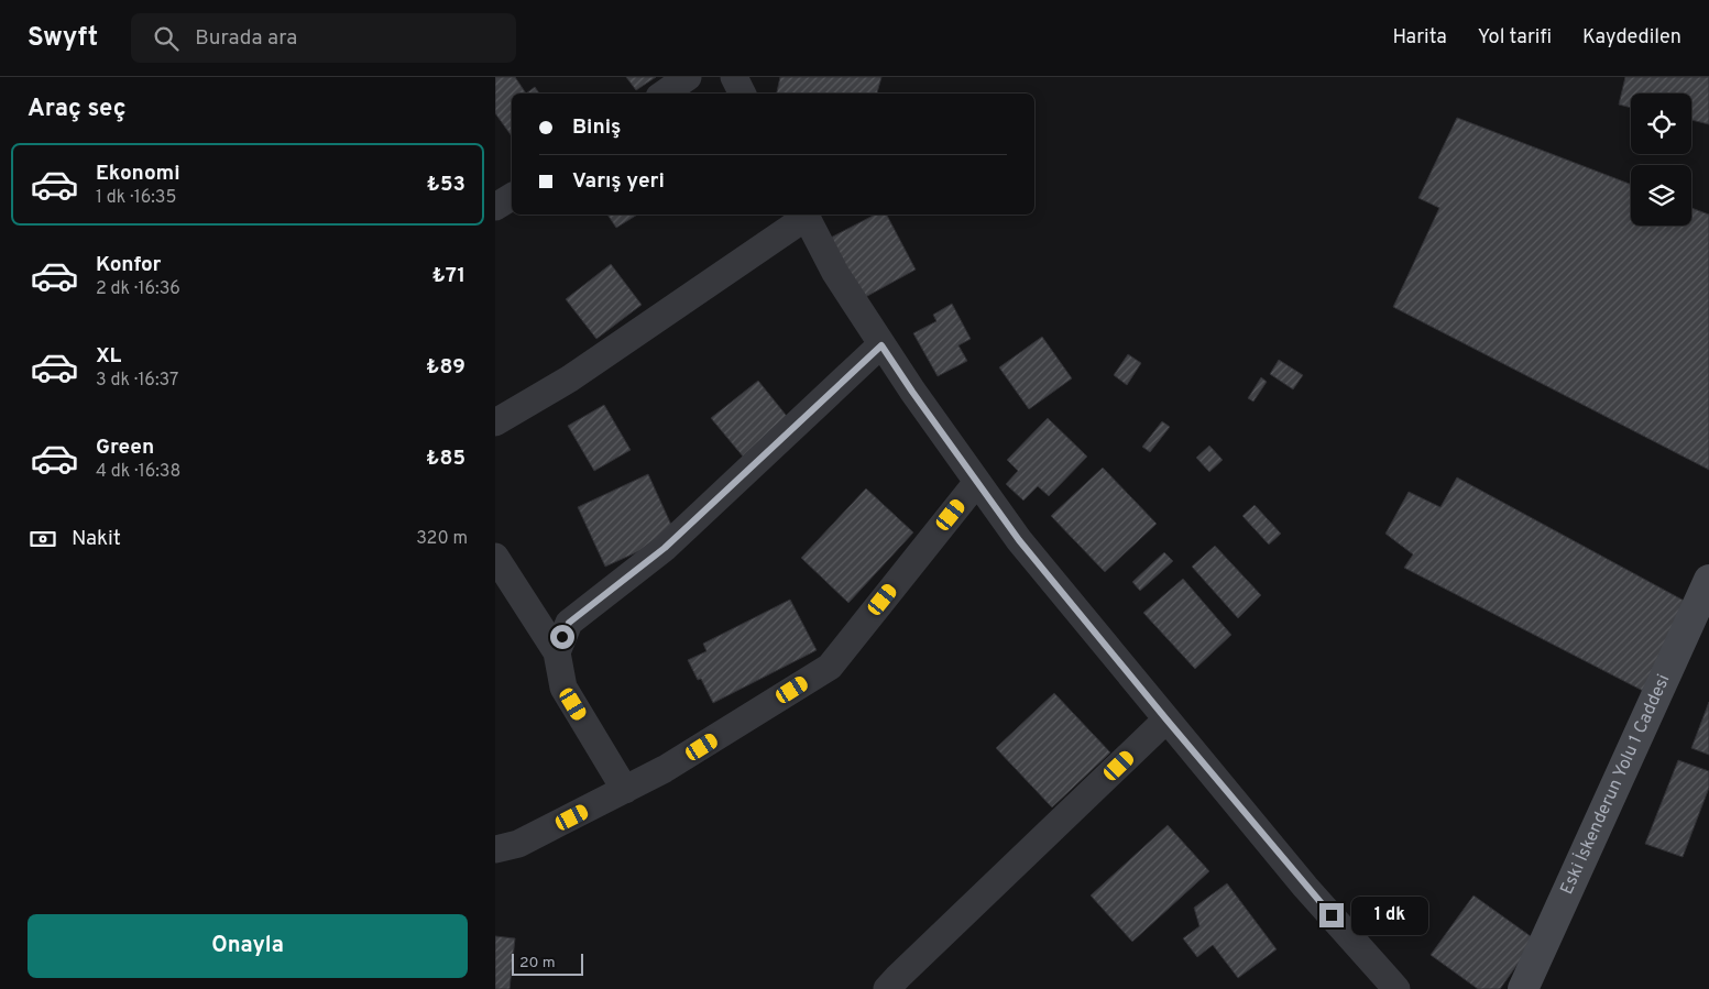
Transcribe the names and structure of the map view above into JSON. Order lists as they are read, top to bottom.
{
  "streets": {
    "street": ["Eski İskenderun Yolu 1 Caddesi"]
  },
  "scale_bar": "20 m",
  "page": {
    "header": "Swyft",
    "search": "Burada ara",
    "nav": ["Harita", "Yol tarifi", "Kaydedilen"],
    "heading": "Araç seç",
    "banner": ["Biniş", "Varış yeri"],
    "list": [
      {
        "name": "Ekonomi",
        "note": "1 dk · 16:35",
        "value": "₺53"
      },
      {
        "name": "Konfor",
        "note": "2 dk · 16:36",
        "value": "₺71"
      },
      {
        "name": "XL",
        "note": "3 dk · 16:37",
        "value": "₺89"
      },
      {
        "name": "Green",
        "note": "4 dk · 16:38",
        "value": "₺85"
      }
    ],
    "pay": ["Nakit", "320 m"],
    "bubble": "1 dk",
    "buttons": "Onayla",
    "scale": "20 m"
  }
}
